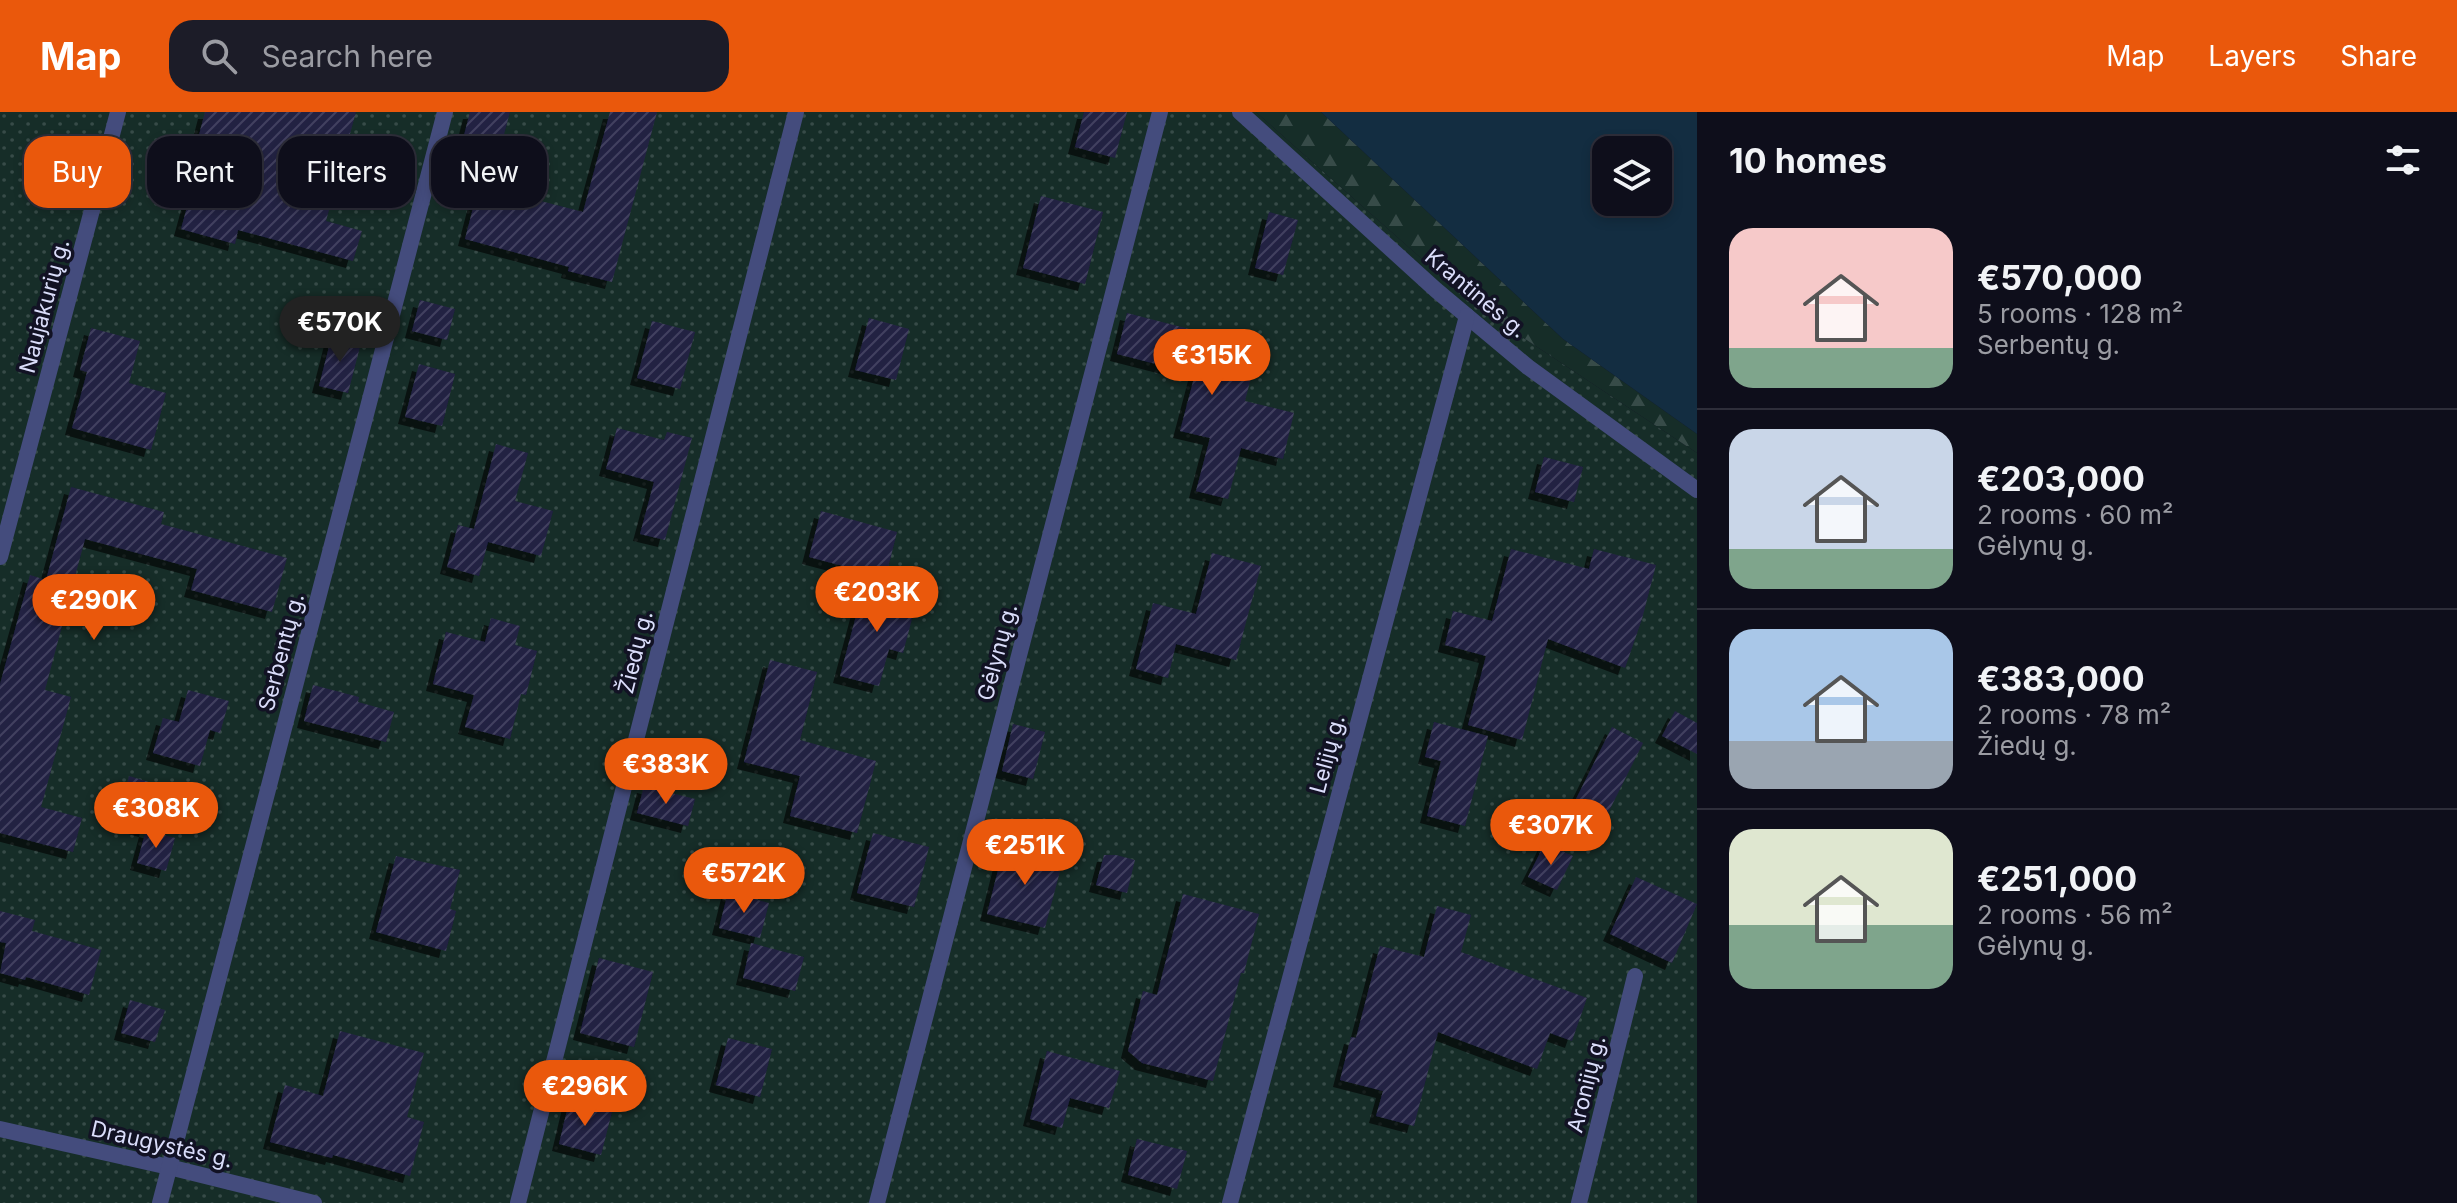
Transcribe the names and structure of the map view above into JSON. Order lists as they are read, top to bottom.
{
  "streets": {
    "street": [
      "Krantinės g.",
      "Naujakurių g.",
      "Serbentų g.",
      "Žiedų g.",
      "Gėlynų g.",
      "Lelijų g.",
      "Aronijų g.",
      "Draugystės g."
    ]
  },
  "crossings": [
    ["Krantinės g.", "Lelijų g."],
    ["Serbentų g.", "Draugystės g."]
  ],
  "page": {
    "header": "Map",
    "search": "Search here",
    "nav": ["Map", "Layers", "Share"],
    "heading": "10 homes",
    "chip": [
      "Buy",
      "Rent",
      "Filters",
      "New"
    ],
    "list": [
      {
        "name": "€570,000",
        "note": "5 rooms · 128 m² · Serbentų g."
      },
      {
        "name": "€203,000",
        "note": "2 rooms · 60 m² · Gėlynų g."
      },
      {
        "name": "€383,000",
        "note": "2 rooms · 78 m² · Žiedų g."
      },
      {
        "name": "€251,000",
        "note": "2 rooms · 56 m² · Gėlynų g."
      }
    ],
    "price": [
      "€570K",
      "€315K",
      "€203K",
      "€290K",
      "€383K",
      "€308K",
      "€307K",
      "€251K",
      "€572K",
      "€296K"
    ]
  }
}
